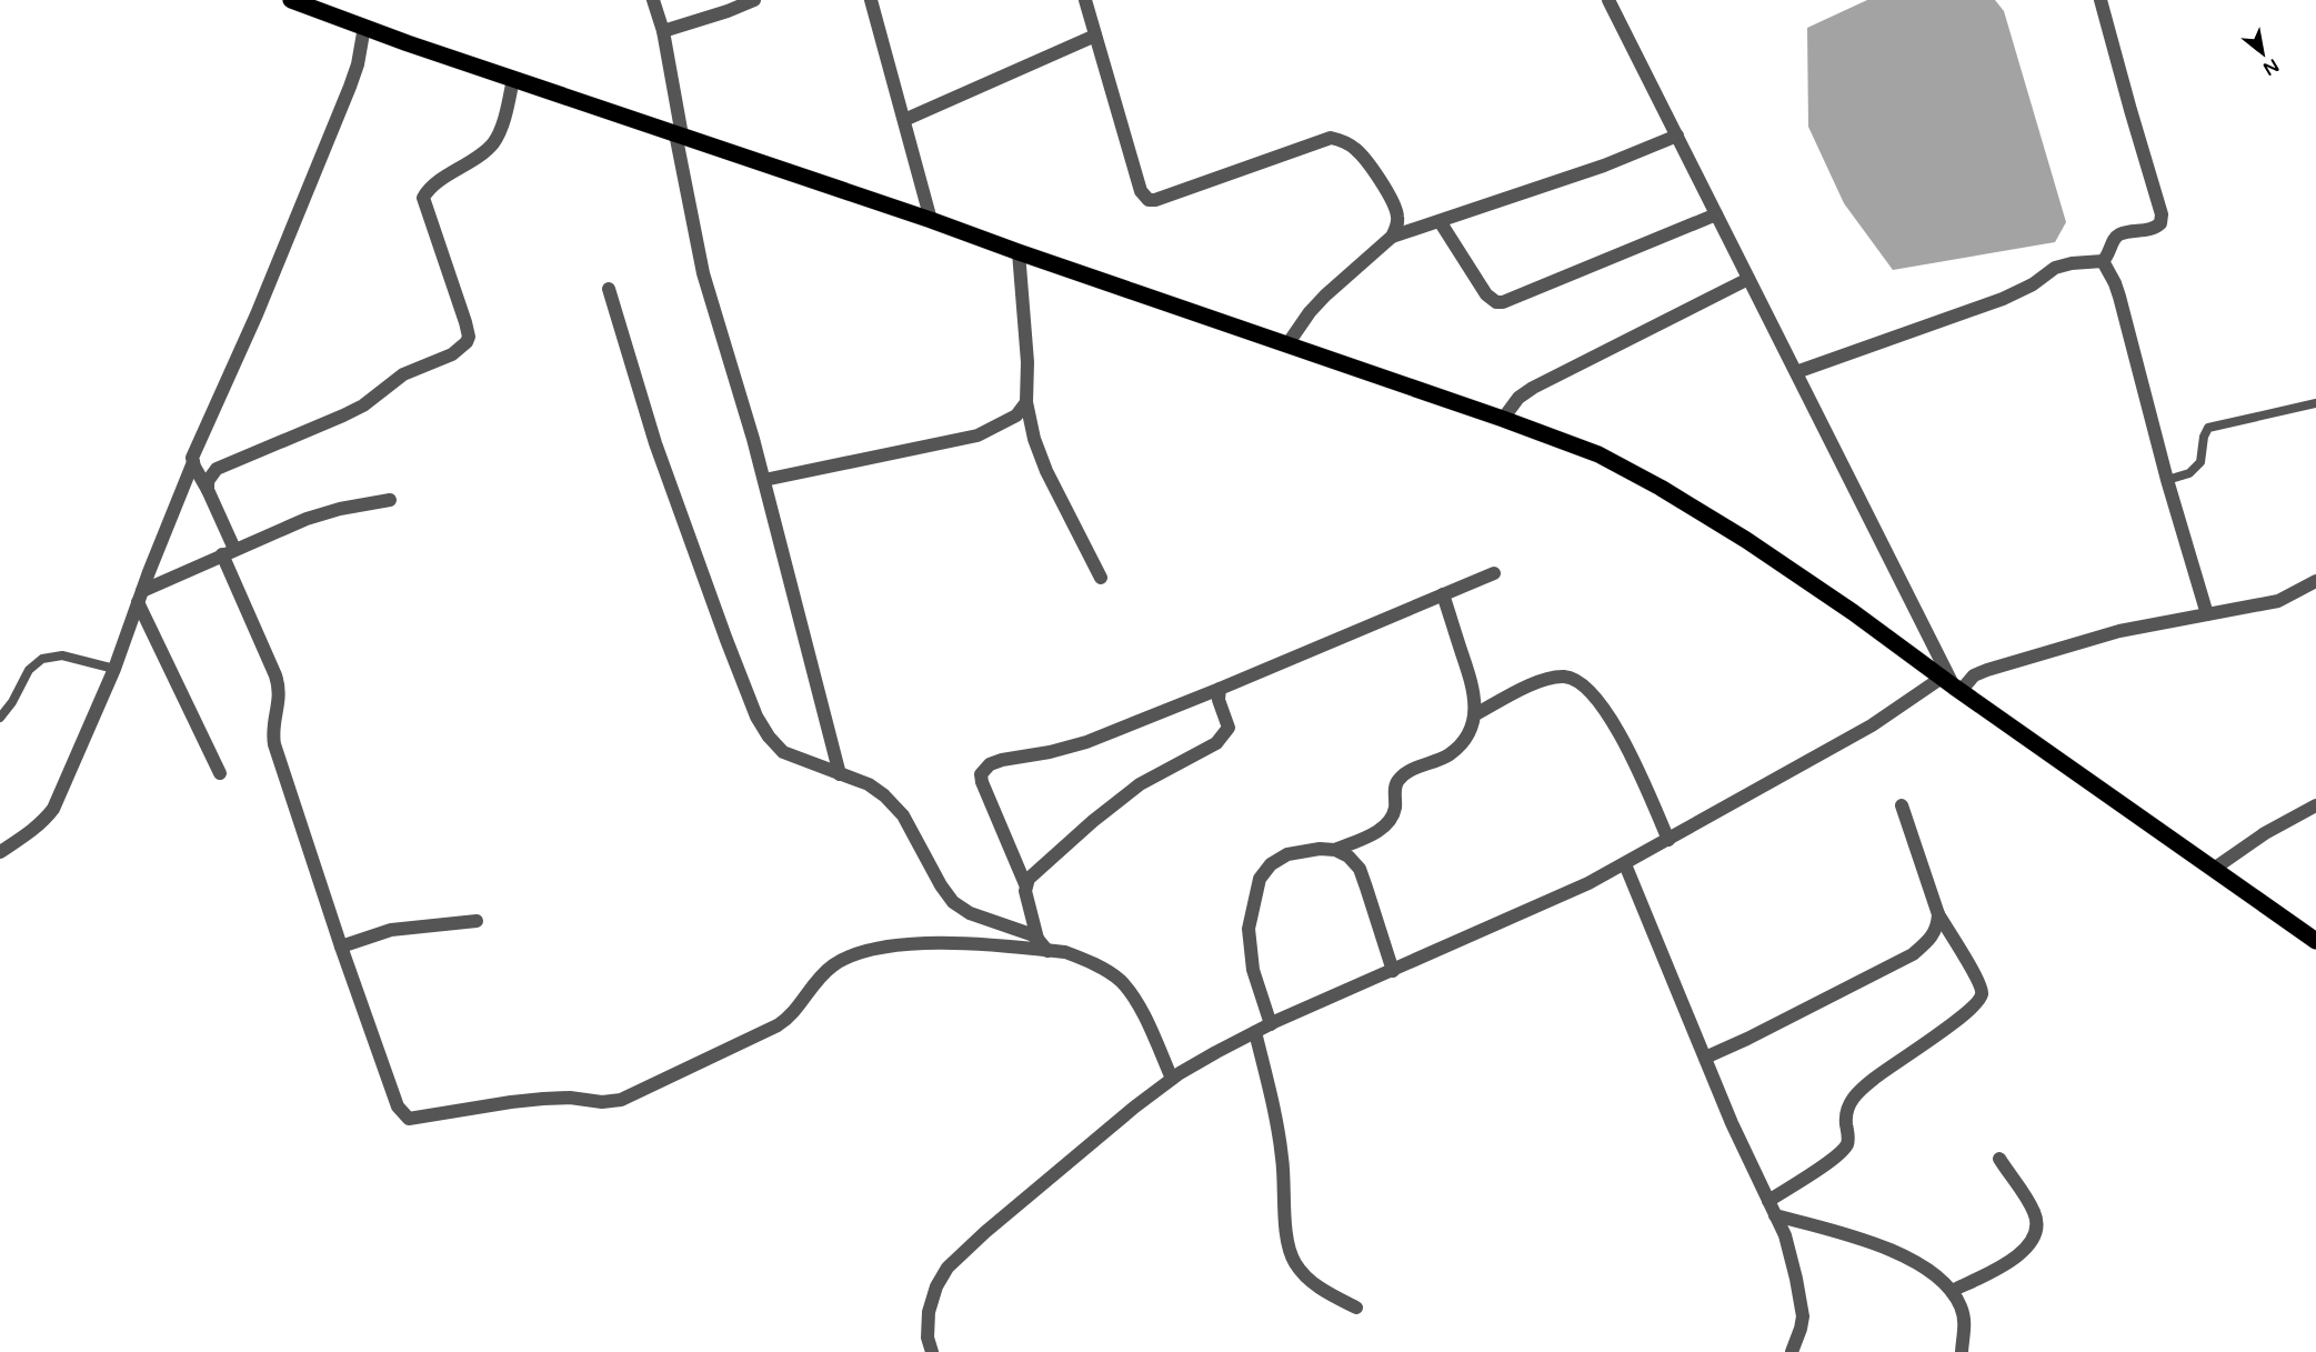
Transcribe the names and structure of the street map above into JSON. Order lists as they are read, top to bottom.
{
  "north": "bottom right"
}
